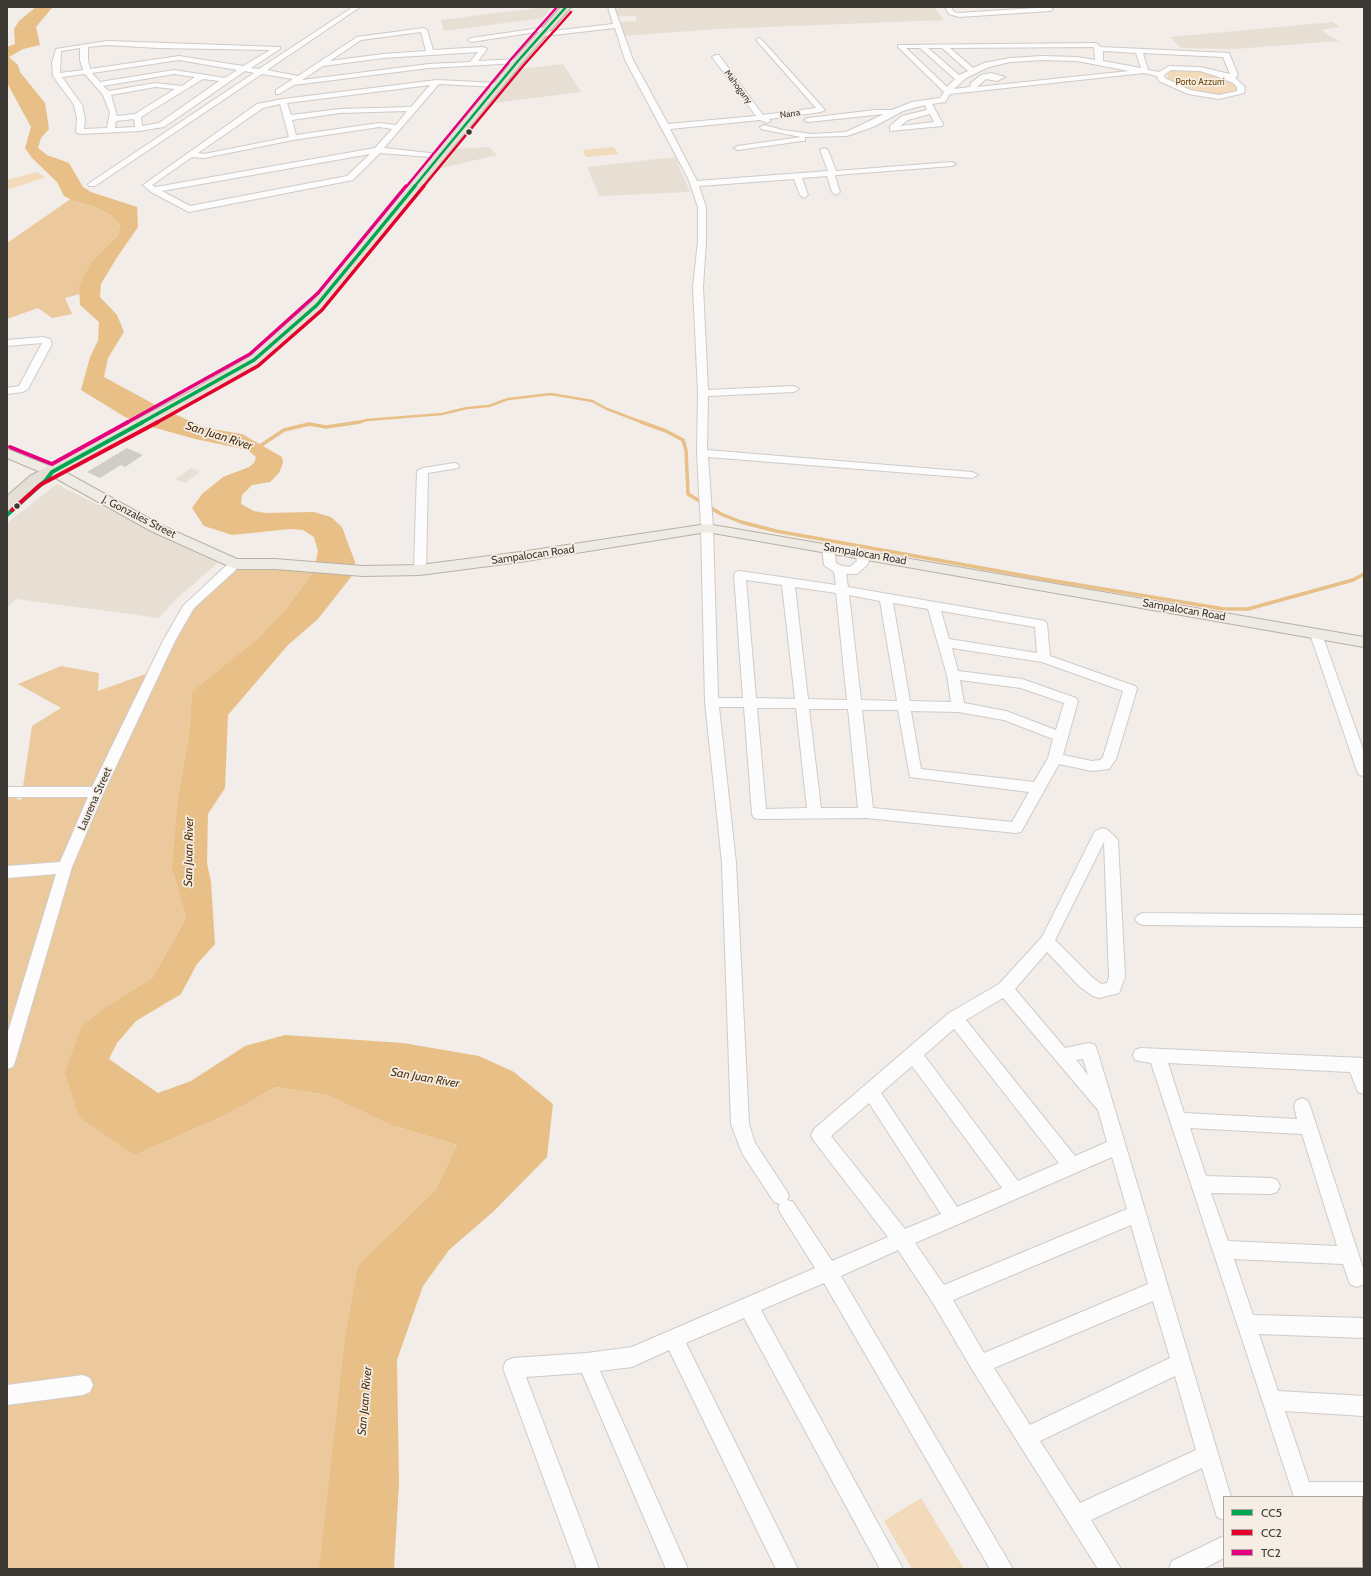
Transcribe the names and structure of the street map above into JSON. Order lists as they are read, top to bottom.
{
  "streets": {
    "main road": ["J. Gonzales Street", "Sampalocan Road"],
    "street": ["Mahogany", "Narra", "Laurena Street"]
  },
  "crossings": [
    ["Mahogany", "Narra"],
    ["J. Gonzales Street", "Sampalocan Road"],
    ["J. Gonzales Street", "Laurena Street"]
  ],
  "water": ["San Juan River"],
  "parks": ["Porto Azzurri"],
  "lines": ["transit line CC5", "transit line TC2", "transit line CC2"],
  "legend": ["CC5", "CC2", "TC2"]
}
